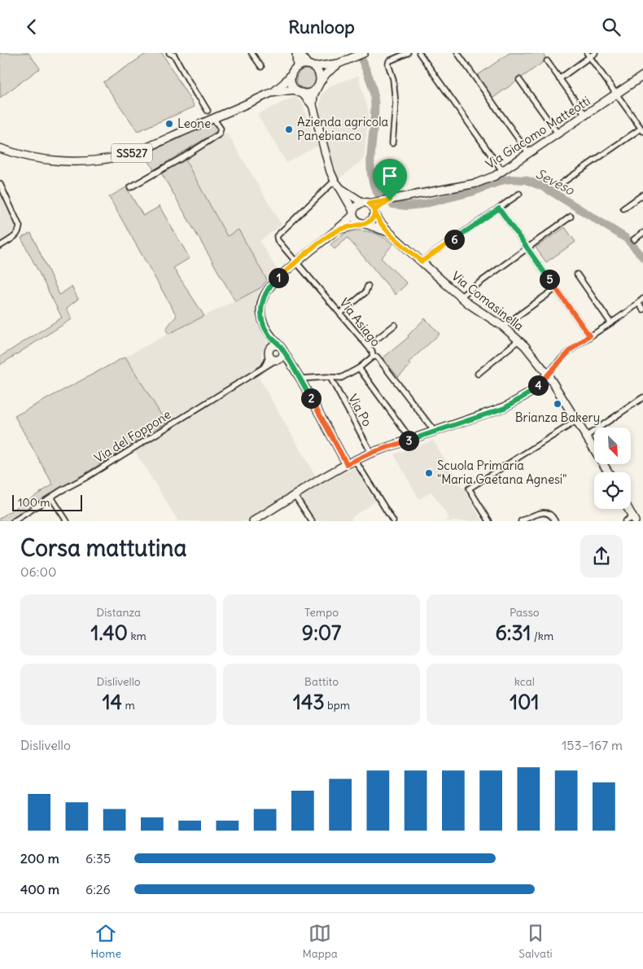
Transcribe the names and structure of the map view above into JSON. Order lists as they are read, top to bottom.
{
  "streets": {
    "street": [
      "Via Giacomo Matteotti",
      "SS527",
      "Via Comasinella",
      "Via Asiago",
      "Via Po",
      "Via del Foppone"
    ]
  },
  "crossings": [
    ["Via Giacomo Matteotti", "Via Comasinella"]
  ],
  "water": ["Seveso"],
  "places": [
    "Leone",
    "Azienda agricola Panebianco",
    "Brianza Bakery",
    "Scuola Primaria \"Maria Gaetana Agnesi\""
  ],
  "scale_bar": "100 m",
  "north": "bottom right",
  "page": {
    "header": "Runloop",
    "pins": [
      "6",
      "1",
      "5",
      "4",
      "2",
      "3"
    ],
    "scale": "100 m",
    "heading": ["Corsa mattutina", "06:00"],
    "stats": [
      ["Distanza", "1.40 km"],
      ["Tempo", "9:07"],
      ["Passo", "6:31 /km"],
      ["Dislivello", "14 m"],
      ["Battito", "143 bpm"],
      ["kcal", "101"]
    ],
    "chart": ["Dislivello", "153–167 m"],
    "list": [
      {
        "name": "200 m",
        "note": "6:35"
      },
      {
        "name": "400 m",
        "note": "6:26"
      }
    ],
    "tabs": ["Home", "Mappa", "Salvati"]
  }
}
